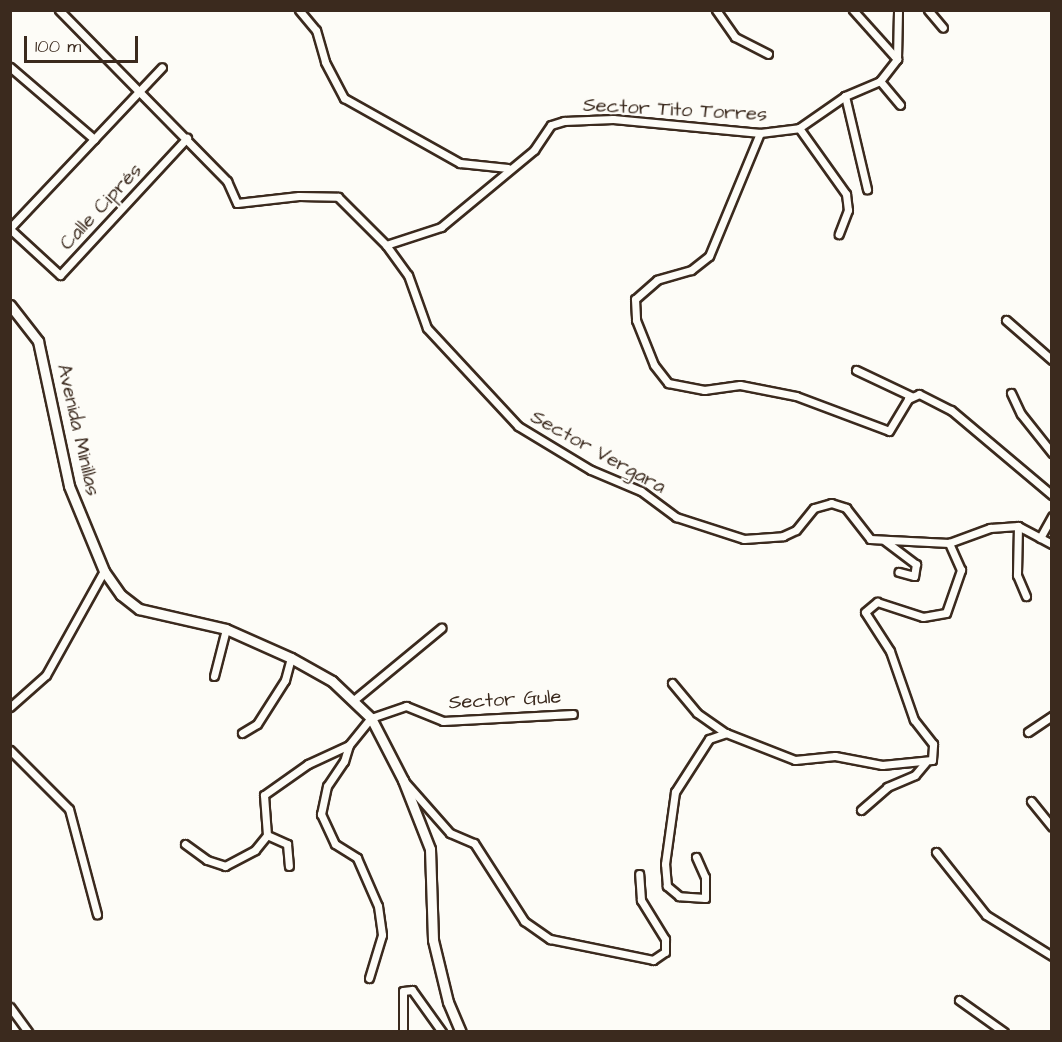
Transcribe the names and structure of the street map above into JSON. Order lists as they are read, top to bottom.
{
  "streets": {
    "street": [
      "Sector Tito Torres",
      "Calle Ciprés",
      "Avenida Minillas",
      "Sector Vergara",
      "Sector Gule"
    ]
  },
  "crossings": [
    ["Sector Tito Torres", "Sector Vergara"],
    ["Calle Ciprés", "Sector Vergara"],
    ["Avenida Minillas", "Sector Gule"]
  ],
  "scale_bar": "100 m"
}
